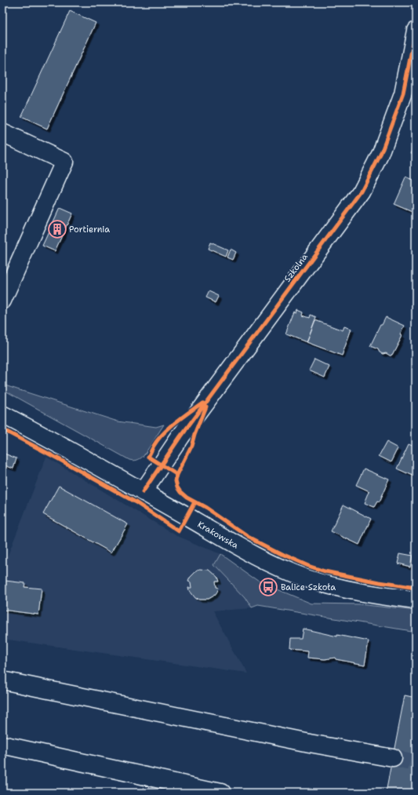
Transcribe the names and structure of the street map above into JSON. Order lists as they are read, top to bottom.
{
  "streets": {
    "main road": ["Szkolna", "Krakowska"]
  },
  "crossings": [
    ["Szkolna", "Krakowska"]
  ],
  "places": {
    "building": ["Portiernia"],
    "bus stop": ["Balice Szkoła"]
  }
}
